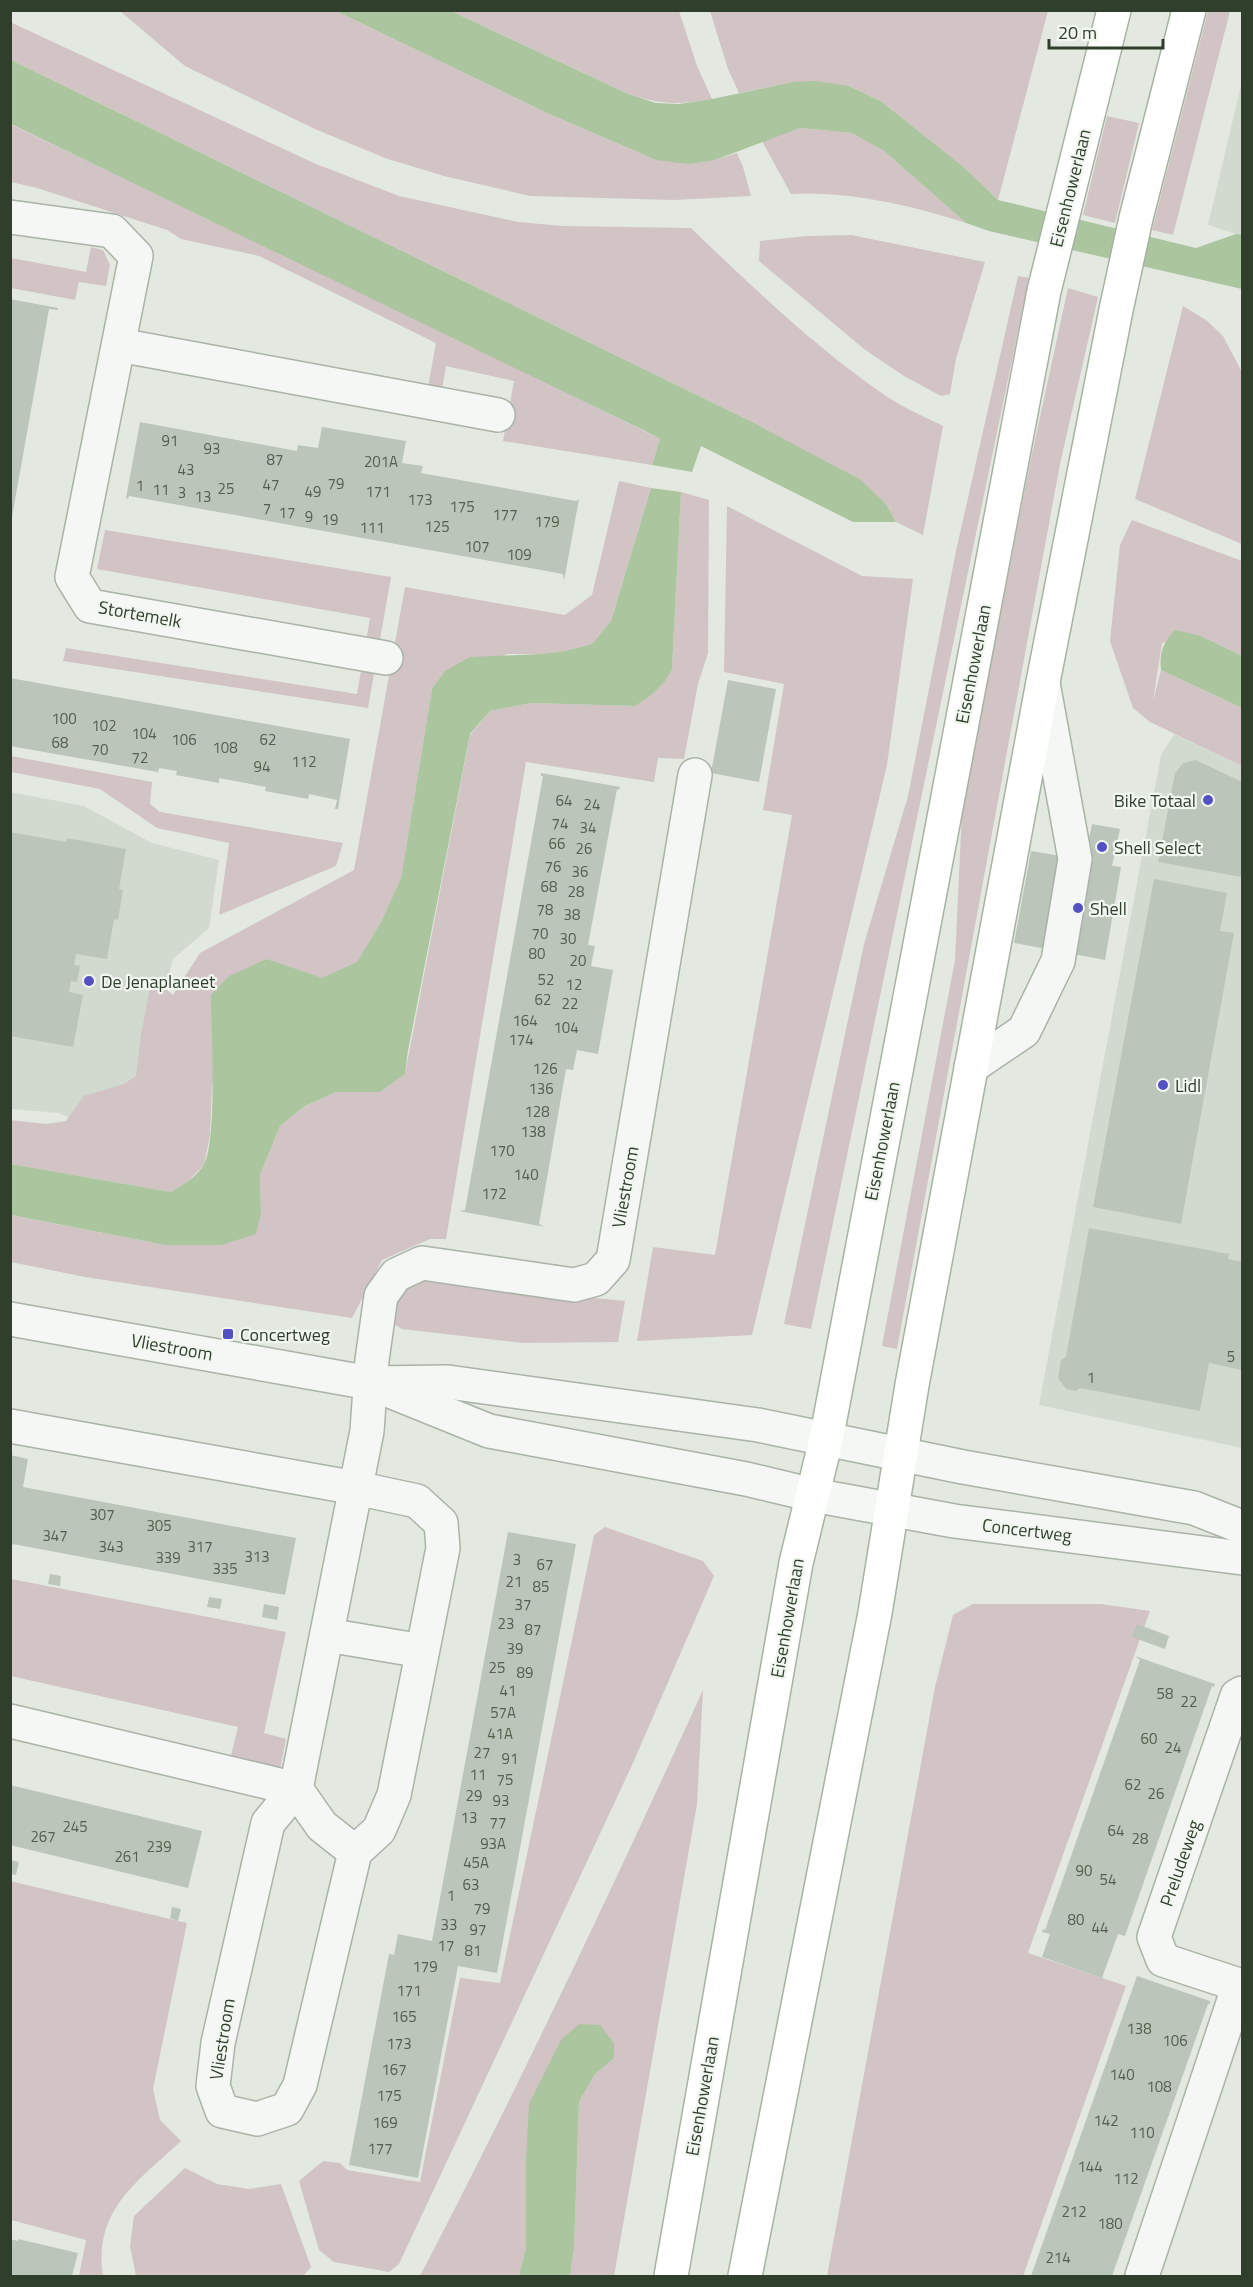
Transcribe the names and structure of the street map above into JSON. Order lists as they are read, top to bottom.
{
  "streets": {
    "main road": ["Eisenhowerlaan"],
    "street": [
      "Stortemelk",
      "Vliestroom",
      "Concertweg",
      "Preludeweg"
    ]
  },
  "crossings": [
    ["Eisenhowerlaan", "Vliestroom"],
    ["Eisenhowerlaan", "Concertweg"],
    ["Vliestroom", "Concertweg"]
  ],
  "places": {
    "other": [
      "Bike Totaal",
      "Shell Select",
      "Shell",
      "De Jenaplaneet",
      "Lidl"
    ],
    "transit": ["Concertweg"]
  },
  "house_numbers": [
    "91",
    "93",
    "87",
    "201A",
    "43",
    "79",
    "47",
    "1",
    "25",
    "11",
    "49",
    "171",
    "3",
    "13",
    "173",
    "175",
    "7",
    "17",
    "177",
    "9",
    "19",
    "179",
    "125",
    "111",
    "107",
    "109",
    "100",
    "102",
    "104",
    "106",
    "62",
    "68",
    "108",
    "70",
    "72",
    "112",
    "94",
    "64",
    "24",
    "74",
    "34",
    "66",
    "26",
    "76",
    "36",
    "68",
    "28",
    "78",
    "38",
    "70",
    "30",
    "80",
    "20",
    "52",
    "12",
    "62",
    "22",
    "164",
    "104",
    "174",
    "126",
    "136",
    "128",
    "138",
    "170",
    "140",
    "172",
    "5",
    "1",
    "307",
    "305",
    "347",
    "343",
    "317",
    "313",
    "339",
    "3",
    "67",
    "335",
    "21",
    "85",
    "37",
    "23",
    "87",
    "39",
    "25",
    "89",
    "41",
    "58",
    "22",
    "57A",
    "41A",
    "60",
    "24",
    "27",
    "91",
    "11",
    "75",
    "62",
    "26",
    "29",
    "93",
    "13",
    "77",
    "245",
    "64",
    "267",
    "28",
    "93A",
    "239",
    "261",
    "45A",
    "90",
    "54",
    "63",
    "1",
    "79",
    "80",
    "33",
    "44",
    "97",
    "17",
    "81",
    "179",
    "171",
    "165",
    "138",
    "106",
    "173",
    "167",
    "140",
    "108",
    "175",
    "142",
    "169",
    "110",
    "177",
    "144",
    "112",
    "212",
    "180",
    "214"
  ],
  "scale_bar": "20 m"
}
